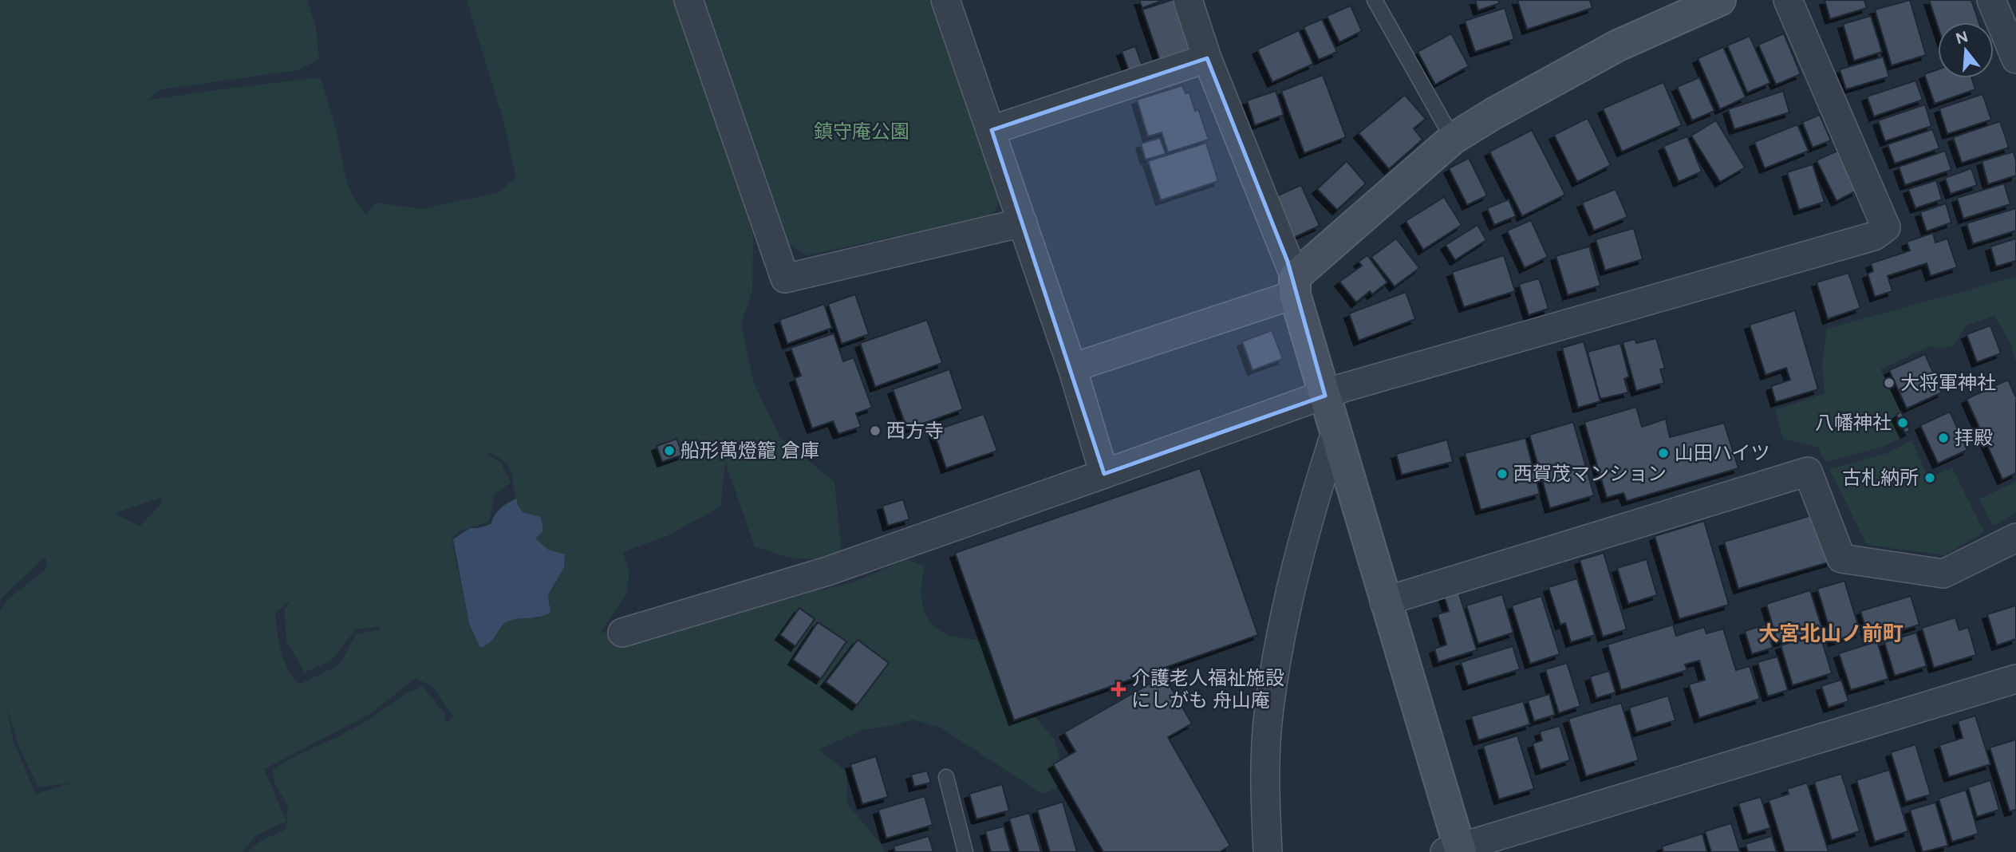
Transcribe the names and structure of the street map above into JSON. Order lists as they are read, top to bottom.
{
  "districts": ["大宮北山ノ前町"],
  "parks": ["鎮守庵公園"],
  "places": {
    "other": [
      "大将軍神社",
      "八幡神社",
      "西方寺",
      "拝殿",
      "船形萬燈籠 倉庫",
      "山田ハイツ",
      "西賀茂マンション",
      "古札納所"
    ],
    "health": ["介護老人福祉施設 にしがも 舟山庵"]
  },
  "north": "top"
}
